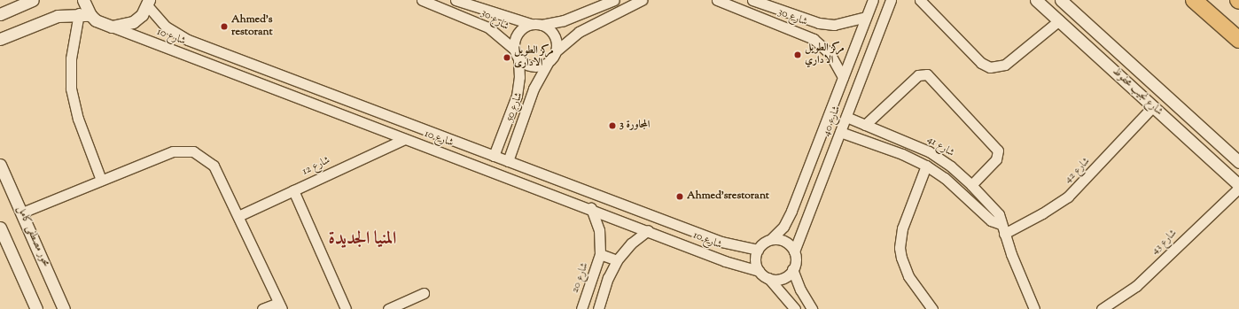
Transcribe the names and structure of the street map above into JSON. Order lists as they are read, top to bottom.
{
  "streets": {
    "street": [
      "شارع 30",
      "شارع 10",
      "شارع نجيب محفوظ",
      "شارع 50",
      "شارع 40",
      "شارع 41",
      "شارع 12",
      "شارع 42",
      "محور مصطفى كامل",
      "شارع 43",
      "شارع 20"
    ]
  },
  "crossings": [
    ["شارع 30", "شارع 50"],
    ["شارع 30", "شارع 40"],
    ["شارع 10", "شارع 50"],
    ["شارع 10", "شارع 40"],
    ["شارع 10", "شارع 12"],
    ["شارع 10", "شارع 20"],
    ["شارع نجيب محفوظ", "شارع 42"],
    ["شارع 40", "شارع 41"],
    ["شارع 41", "شارع 42"]
  ],
  "districts": ["المنيا الجديدة"],
  "places": [
    "Ahmed's restorant",
    "مركز الطويل الاداري",
    "مركز الطويل الادارى",
    "المجاورة 3",
    "Ahmed'srestorant"
  ]
}
